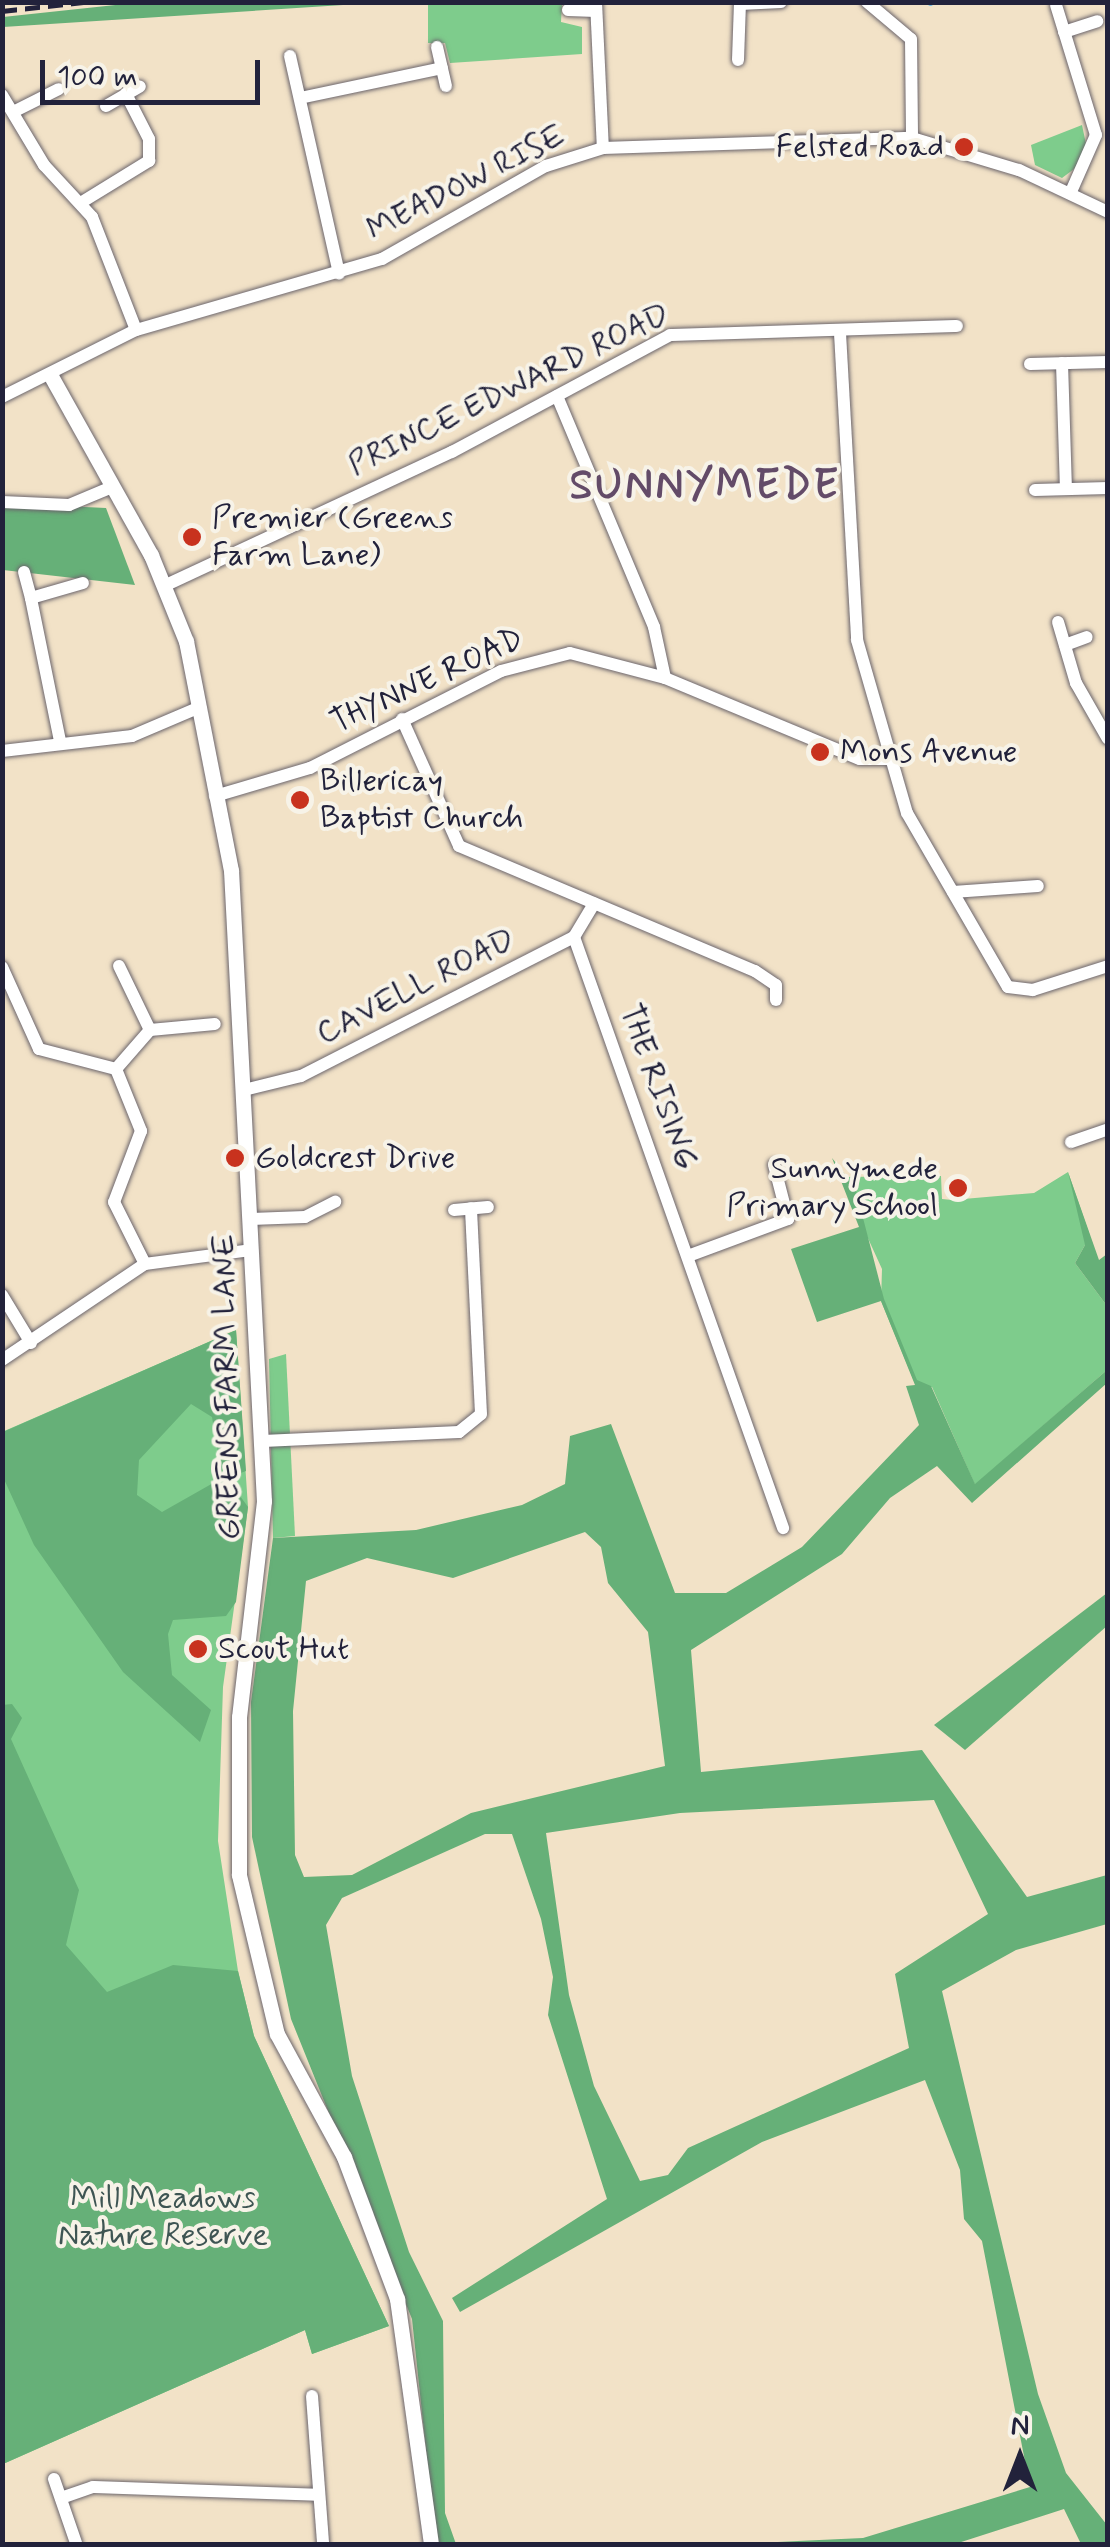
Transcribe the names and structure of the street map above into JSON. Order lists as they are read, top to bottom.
{
  "streets": {
    "street": [
      "MEADOW RISE",
      "PRINCE EDWARD ROAD",
      "THYNNE ROAD",
      "CAVELL ROAD",
      "THE RISING",
      "GREENS FARM LANE"
    ]
  },
  "crossings": [
    ["MEADOW RISE", "GREENS FARM LANE"],
    ["PRINCE EDWARD ROAD", "GREENS FARM LANE"],
    ["THYNNE ROAD", "GREENS FARM LANE"],
    ["CAVELL ROAD", "THE RISING"],
    ["CAVELL ROAD", "GREENS FARM LANE"]
  ],
  "districts": ["SUNNYMEDE"],
  "parks": ["Mill Meadows Nature Reserve"],
  "places": [
    "Felsted Road",
    "Premier (Greens Farm Lane)",
    "Mons Avenue",
    "Billericay Baptist Church",
    "Goldcrest Drive",
    "Sunnymede Primary School",
    "Scout Hut"
  ],
  "scale_bar": "100 m",
  "north": "top"
}
